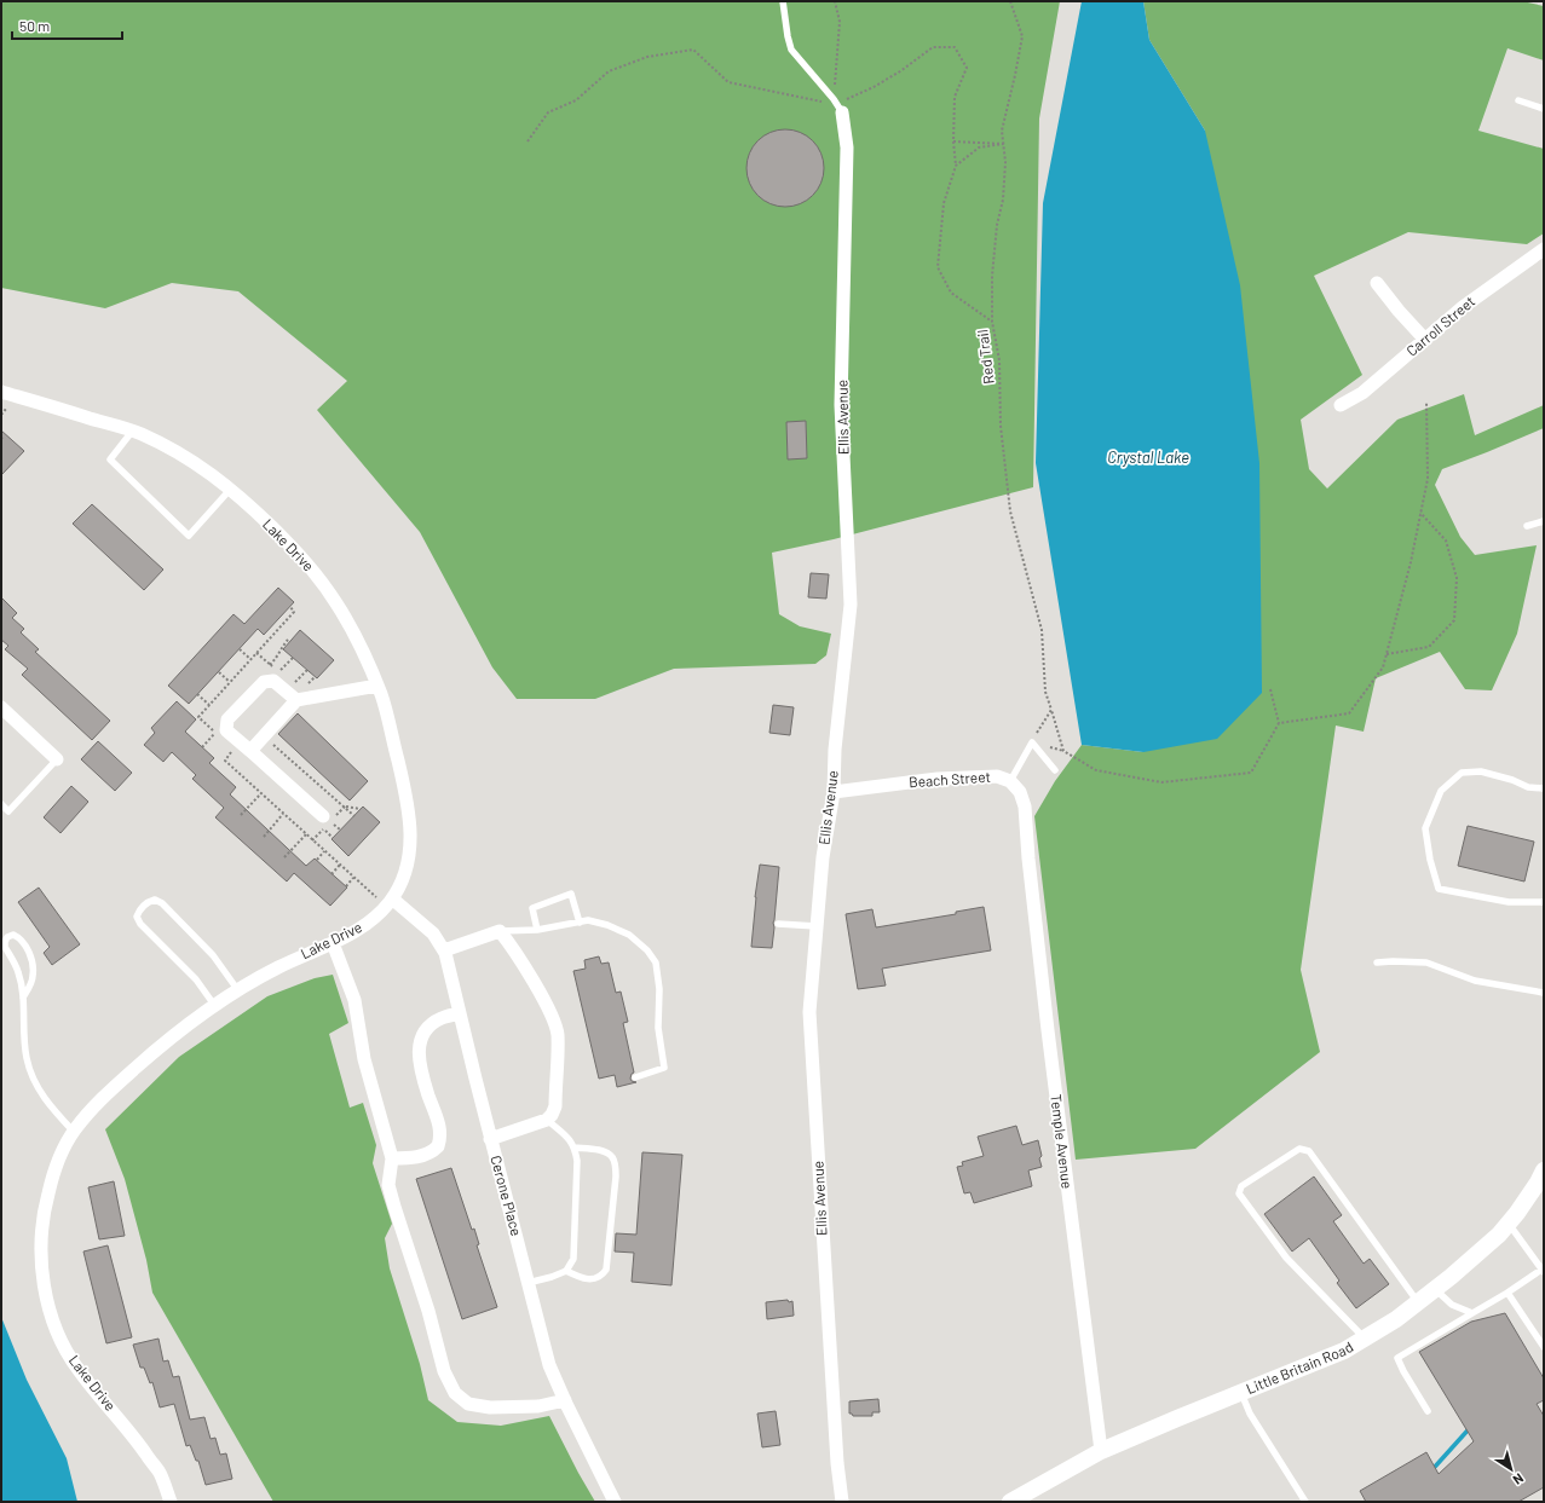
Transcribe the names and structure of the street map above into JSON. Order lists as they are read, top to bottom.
{
  "streets": {
    "street": [
      "Carroll Street",
      "Ellis Avenue",
      "Lake Drive",
      "Beach Street",
      "Temple Avenue",
      "Cerone Place",
      "Little Britain Road"
    ],
    "path": ["Red Trail"]
  },
  "crossings": [
    ["Ellis Avenue", "Beach Street"],
    ["Lake Drive", "Cerone Place"],
    ["Beach Street", "Temple Avenue"],
    ["Temple Avenue", "Little Britain Road"]
  ],
  "water": ["Crystal Lake"],
  "scale_bar": "50 m",
  "north": "bottom right"
}
